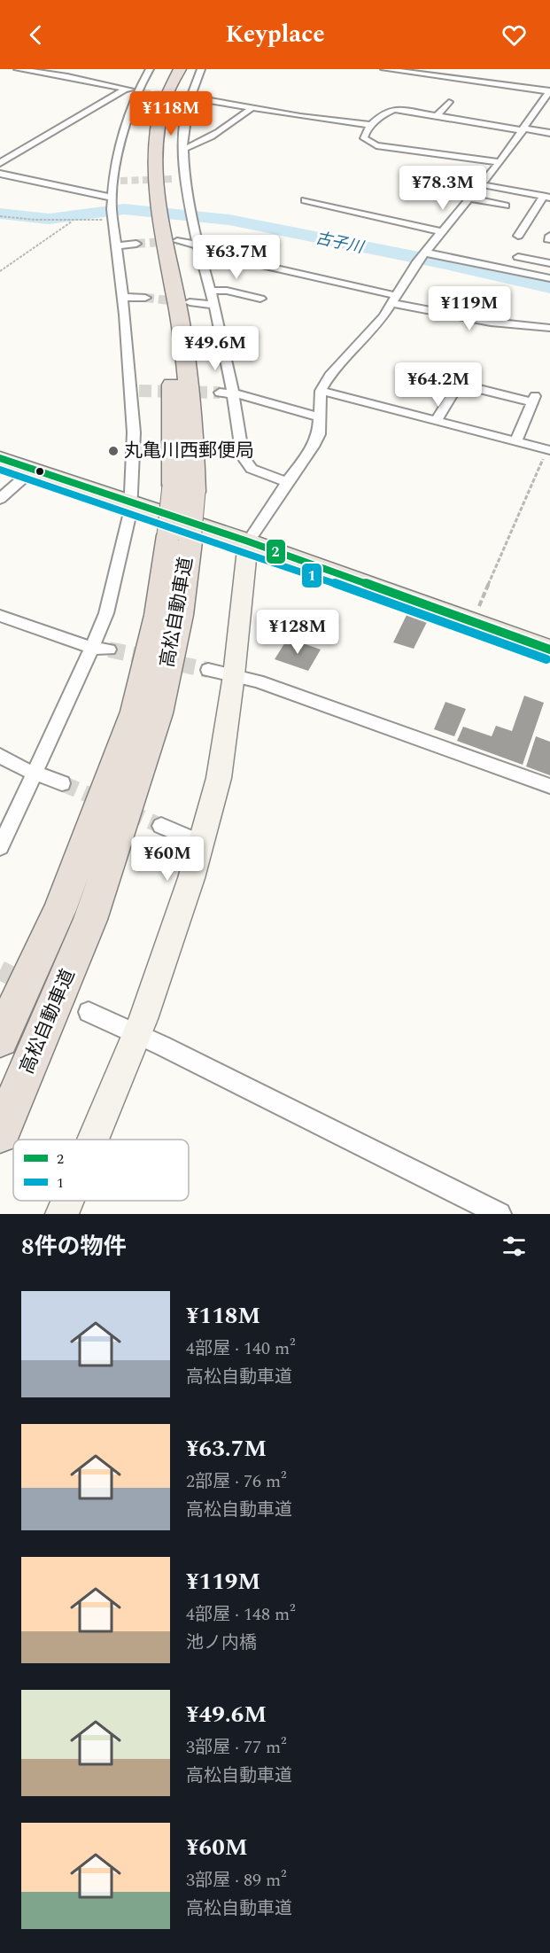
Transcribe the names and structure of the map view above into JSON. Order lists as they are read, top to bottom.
{
  "streets": {
    "highway": ["高松自動車道"]
  },
  "water": ["古子川"],
  "places": ["丸亀川西郵便局"],
  "lines": ["transit line 2", "transit line 1"],
  "legend": ["2", "1"],
  "page": {
    "header": "Keyplace",
    "price": [
      "¥118M",
      "¥78.3M",
      "¥63.7M",
      "¥119M",
      "¥49.6M",
      "¥64.2M",
      "¥128M",
      "¥60M"
    ],
    "heading": "8件の物件",
    "list": [
      {
        "name": "¥118M",
        "note": "4部屋 · 140 m² · 高松自動車道"
      },
      {
        "name": "¥63.7M",
        "note": "2部屋 · 76 m² · 高松自動車道"
      },
      {
        "name": "¥119M",
        "note": "4部屋 · 148 m² · 池ノ内橋"
      },
      {
        "name": "¥49.6M",
        "note": "3部屋 · 77 m² · 高松自動車道"
      },
      {
        "name": "¥60M",
        "note": "3部屋 · 89 m² · 高松自動車道"
      }
    ]
  }
}
